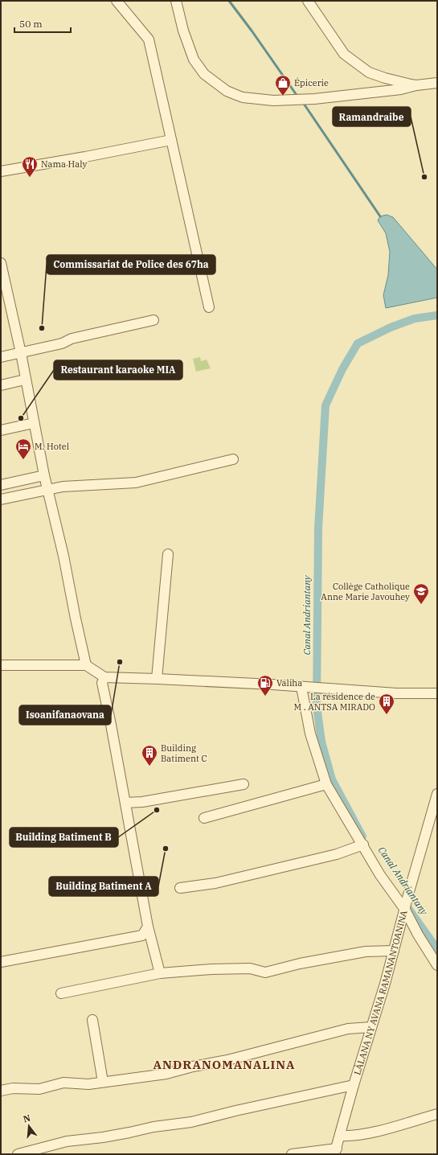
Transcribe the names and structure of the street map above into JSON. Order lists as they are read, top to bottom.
{
  "streets": {
    "street": ["LÀLANA NY AVANA RAMANANTOANINA"]
  },
  "districts": ["ANDRANOMANALINA"],
  "water": ["Canal Andriantany"],
  "places": {
    "shop": ["Épicerie"],
    "other": [
      "Ramandraibe",
      "Commissariat de Police des 67ha",
      "Restaurant karaoke MIA",
      "Isoanifanaovana",
      "Building Batiment B",
      "Building Batiment A"
    ],
    "restaurant": ["Nama Haly"],
    "hotel": ["M. Hotel"],
    "school or university": ["Collège Catholique Anne Marie Javouhey"],
    "fuel station": ["Valiha"],
    "building": ["La résidence de M . ANTSA MIRADO", "Building Batiment C"]
  },
  "scale_bar": "50 m",
  "north": "top"
}
